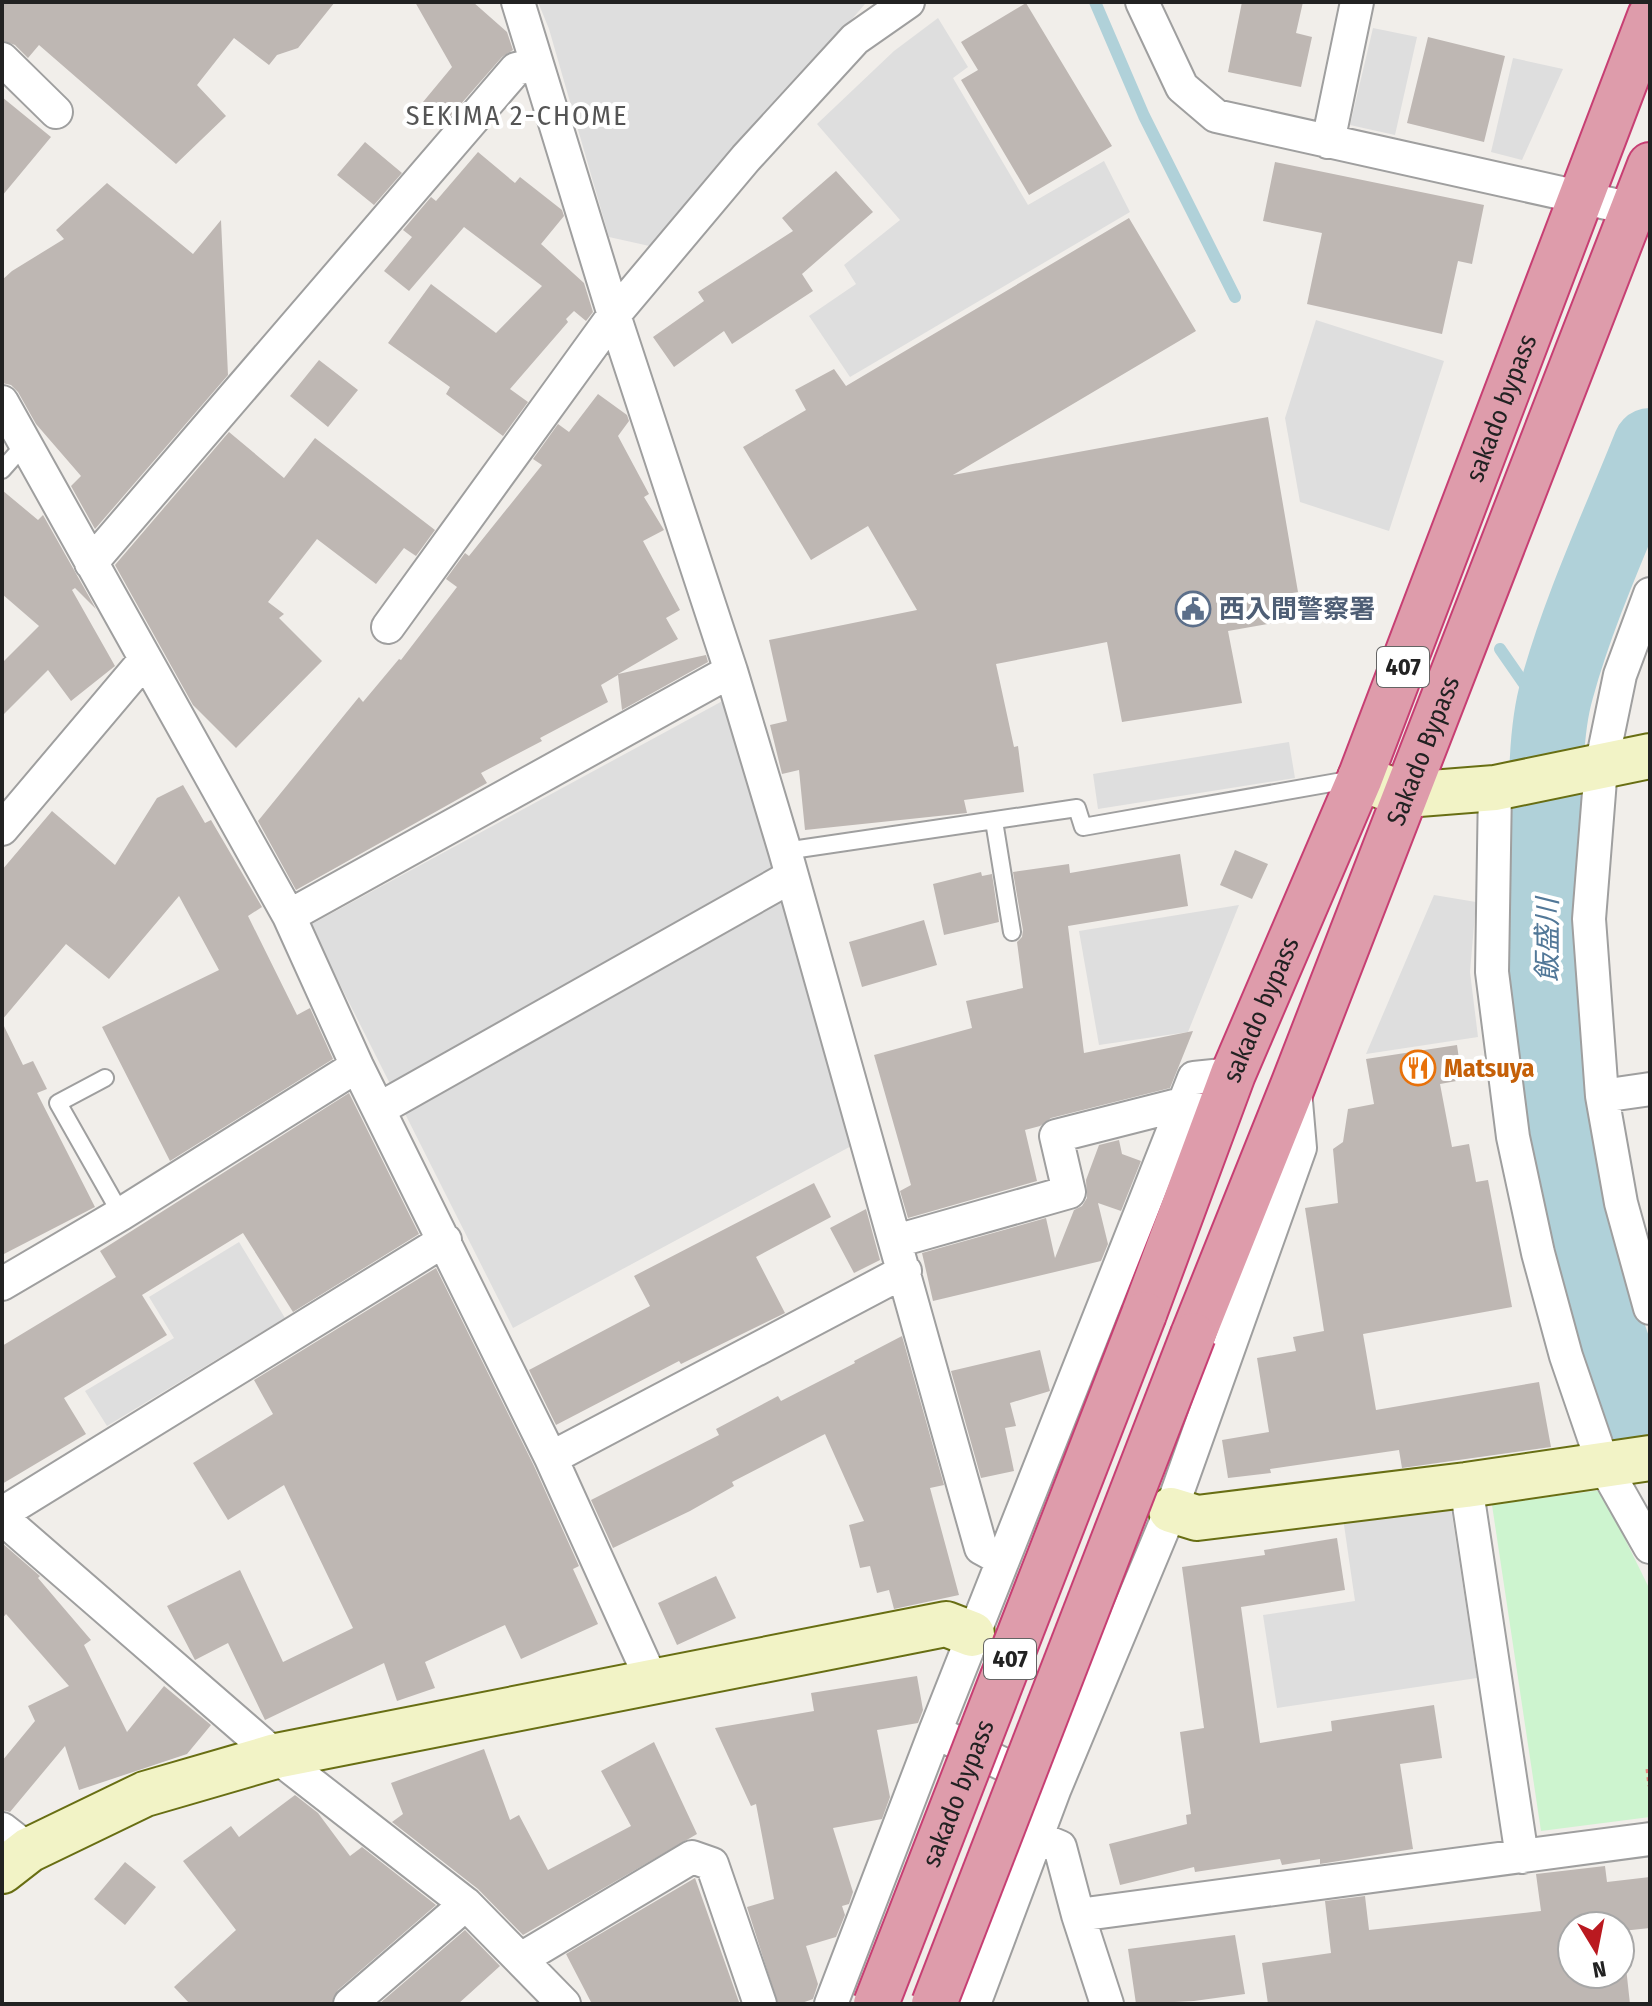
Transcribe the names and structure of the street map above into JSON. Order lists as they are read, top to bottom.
{
  "streets": {
    "highway": ["sakado bypass", "407", "Sakado Bypass"]
  },
  "crossings": [
    ["sakado bypass", "Sakado Bypass"]
  ],
  "districts": ["SEKIMA 2-CHOME"],
  "water": ["飯盛川"],
  "places": {
    "public building": ["西入間警察署"],
    "restaurant": ["Matsuya"]
  },
  "north": "bottom"
}
